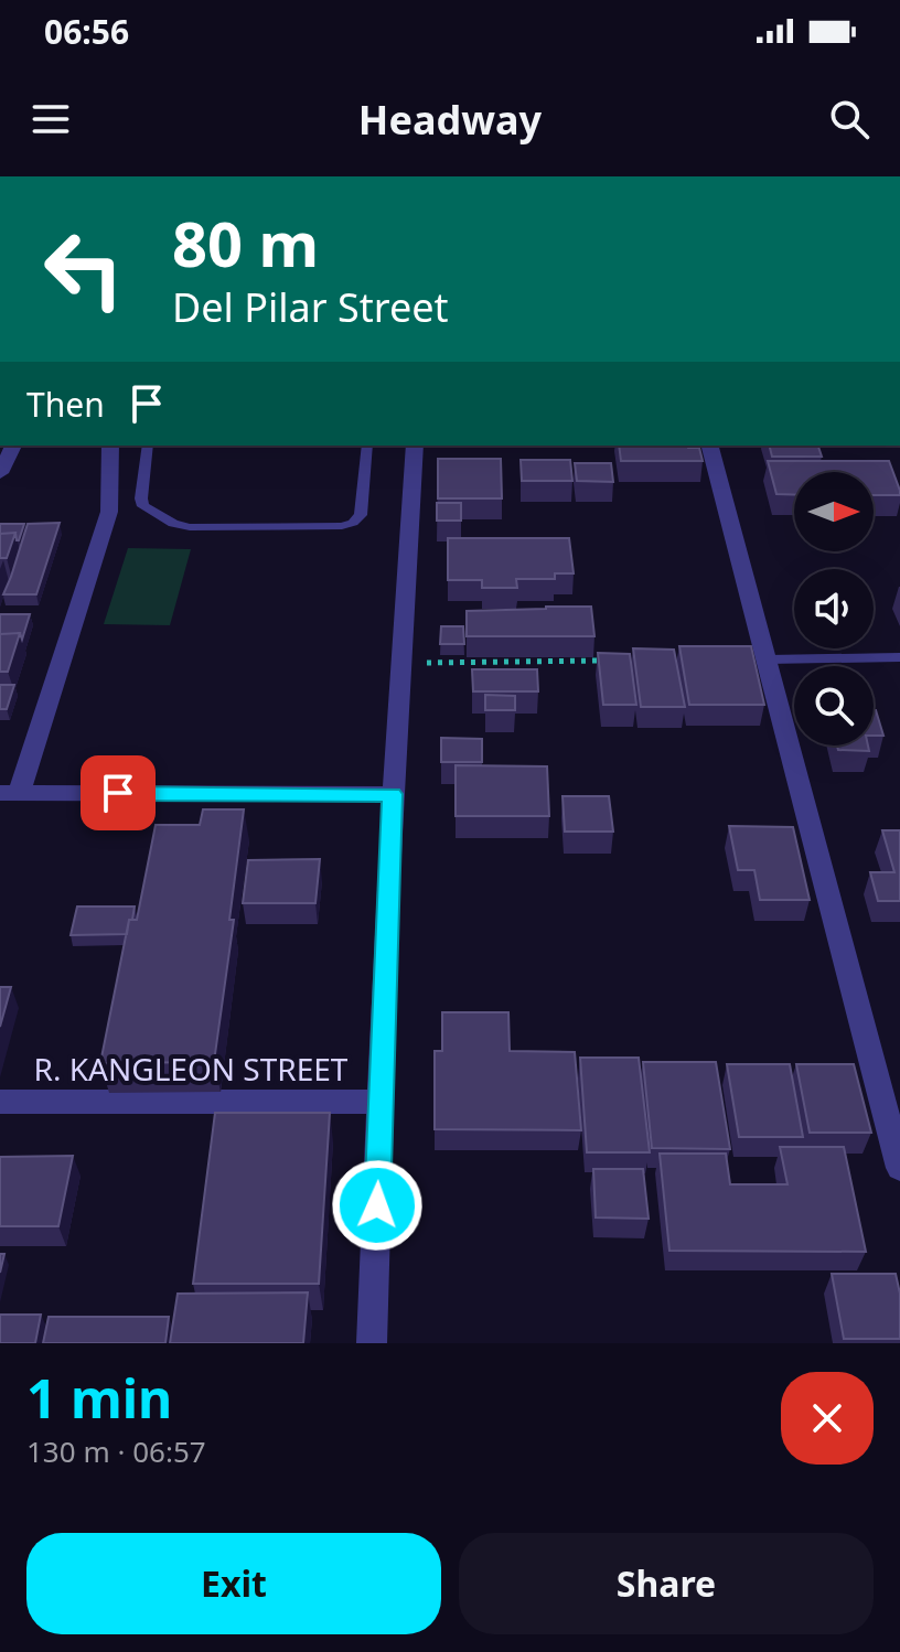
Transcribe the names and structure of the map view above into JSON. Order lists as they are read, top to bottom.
{
  "streets": {
    "street": ["R. KANGLEON STREET"]
  },
  "north": "right",
  "page": {
    "status": "06:56",
    "header": "Headway",
    "turn": ["80 m", "Del Pilar Street"],
    "then": "Then",
    "heading": ["1 min", "130 m · 06:57"],
    "buttons": ["Exit", "Share"]
  }
}
